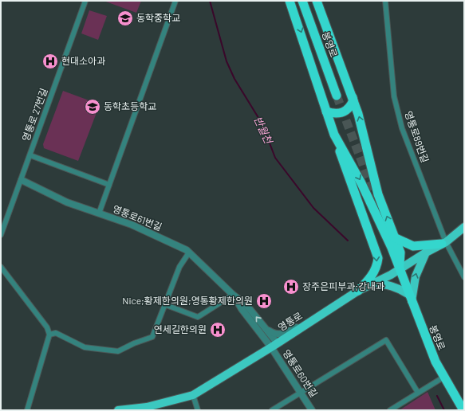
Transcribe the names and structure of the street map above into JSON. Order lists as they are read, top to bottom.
{
  "streets": {
    "highway": ["봉영로"],
    "main road": ["영통로"],
    "street": [
      "영통로 27번길",
      "영통로89번길",
      "영통로61번길",
      "영통로60번길"
    ]
  },
  "crossings": [
    ["봉영로", "영통로"],
    ["영통로 27번길", "영통로61번길"],
    ["영통로89번길", "영통로"],
    ["영통로", "영통로60번길"]
  ],
  "water": ["반월천"],
  "places": {
    "school or university": ["동학중학교", "동학초등학교"],
    "hospital": [
      "현대소아과",
      "장주은피부과;강내과",
      "Nice;황제한의원;영통황제한의원",
      "연세길한의원"
    ]
  }
}
